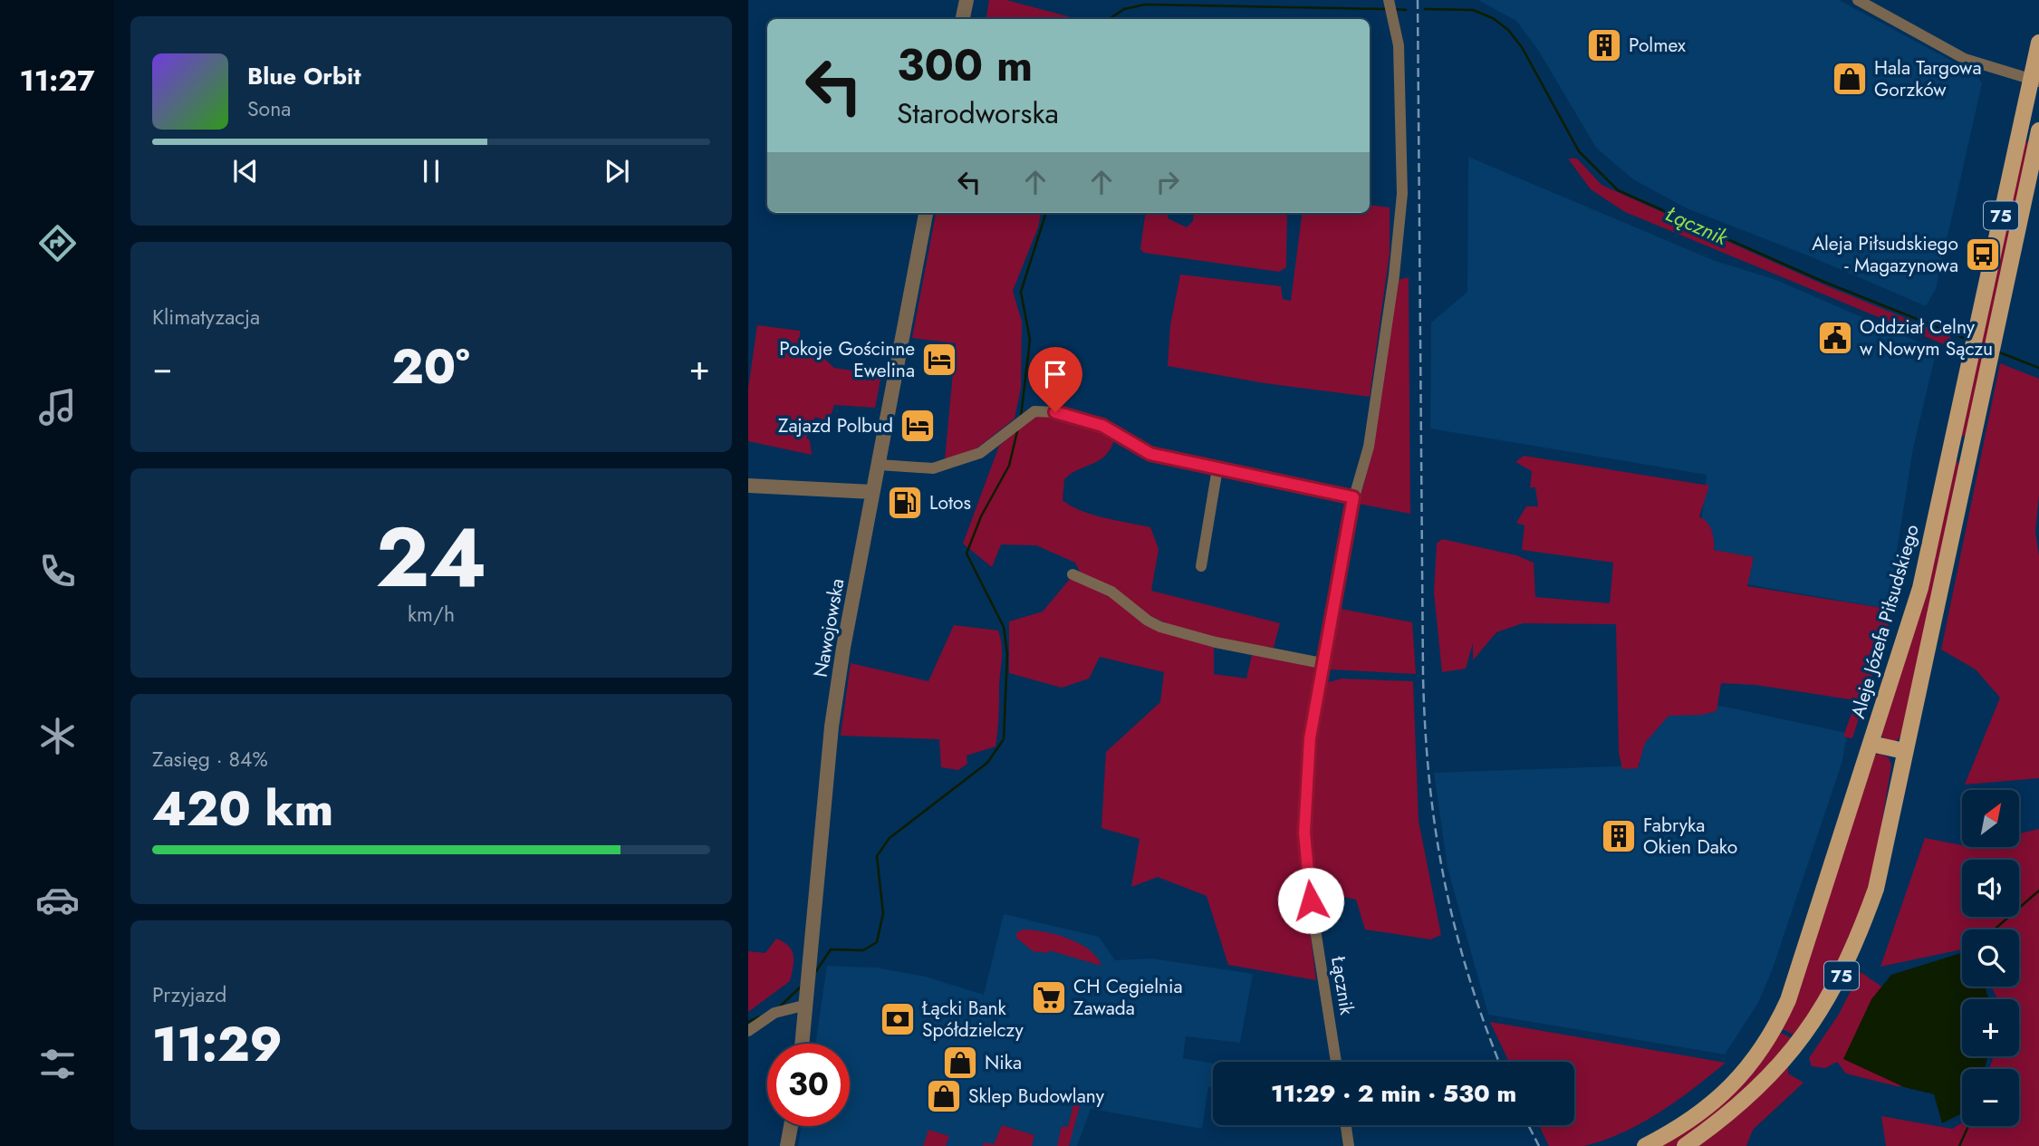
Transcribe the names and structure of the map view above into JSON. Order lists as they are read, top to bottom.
{
  "streets": {
    "main road": ["75", "Aleje Józefa Piłsudskiego"],
    "street": ["Nawojowska", "Łącznik"]
  },
  "water": ["Łącznik"],
  "places": {
    "building": ["Polmex", "Fabryka Okien Dako"],
    "shop": ["Hala Targowa Gorzków", "Nika", "Sklep Budowlany"],
    "bus stop": ["Aleja Piłsudskiego - Magazynowa"],
    "public building": ["Oddział Celny w Nowym Sączu"],
    "hotel": ["Pokoje Gościnne Ewelina", "Zajazd Polbud"],
    "fuel station": ["Lotos"],
    "supermarket": ["CH Cegielnia Zawada"],
    "bank": ["Łącki Bank Spółdzielczy"]
  },
  "north": "top right",
  "page": {
    "tabs": "11:27",
    "turn": ["300 m", "Starodworska"],
    "song": ["Blue Orbit", "Sona"],
    "tile": [
      "Klimatyzacja",
      ["24", "km/h"],
      ["Zasięg · 84%", "420 km"],
      ["Przyjazd", "11:29"]
    ],
    "heat": ["−", "20°", "+"],
    "map_buttons": ["+", "−"],
    "limit": "30",
    "trip": "11:29 · 2 min · 530 m"
  }
}
